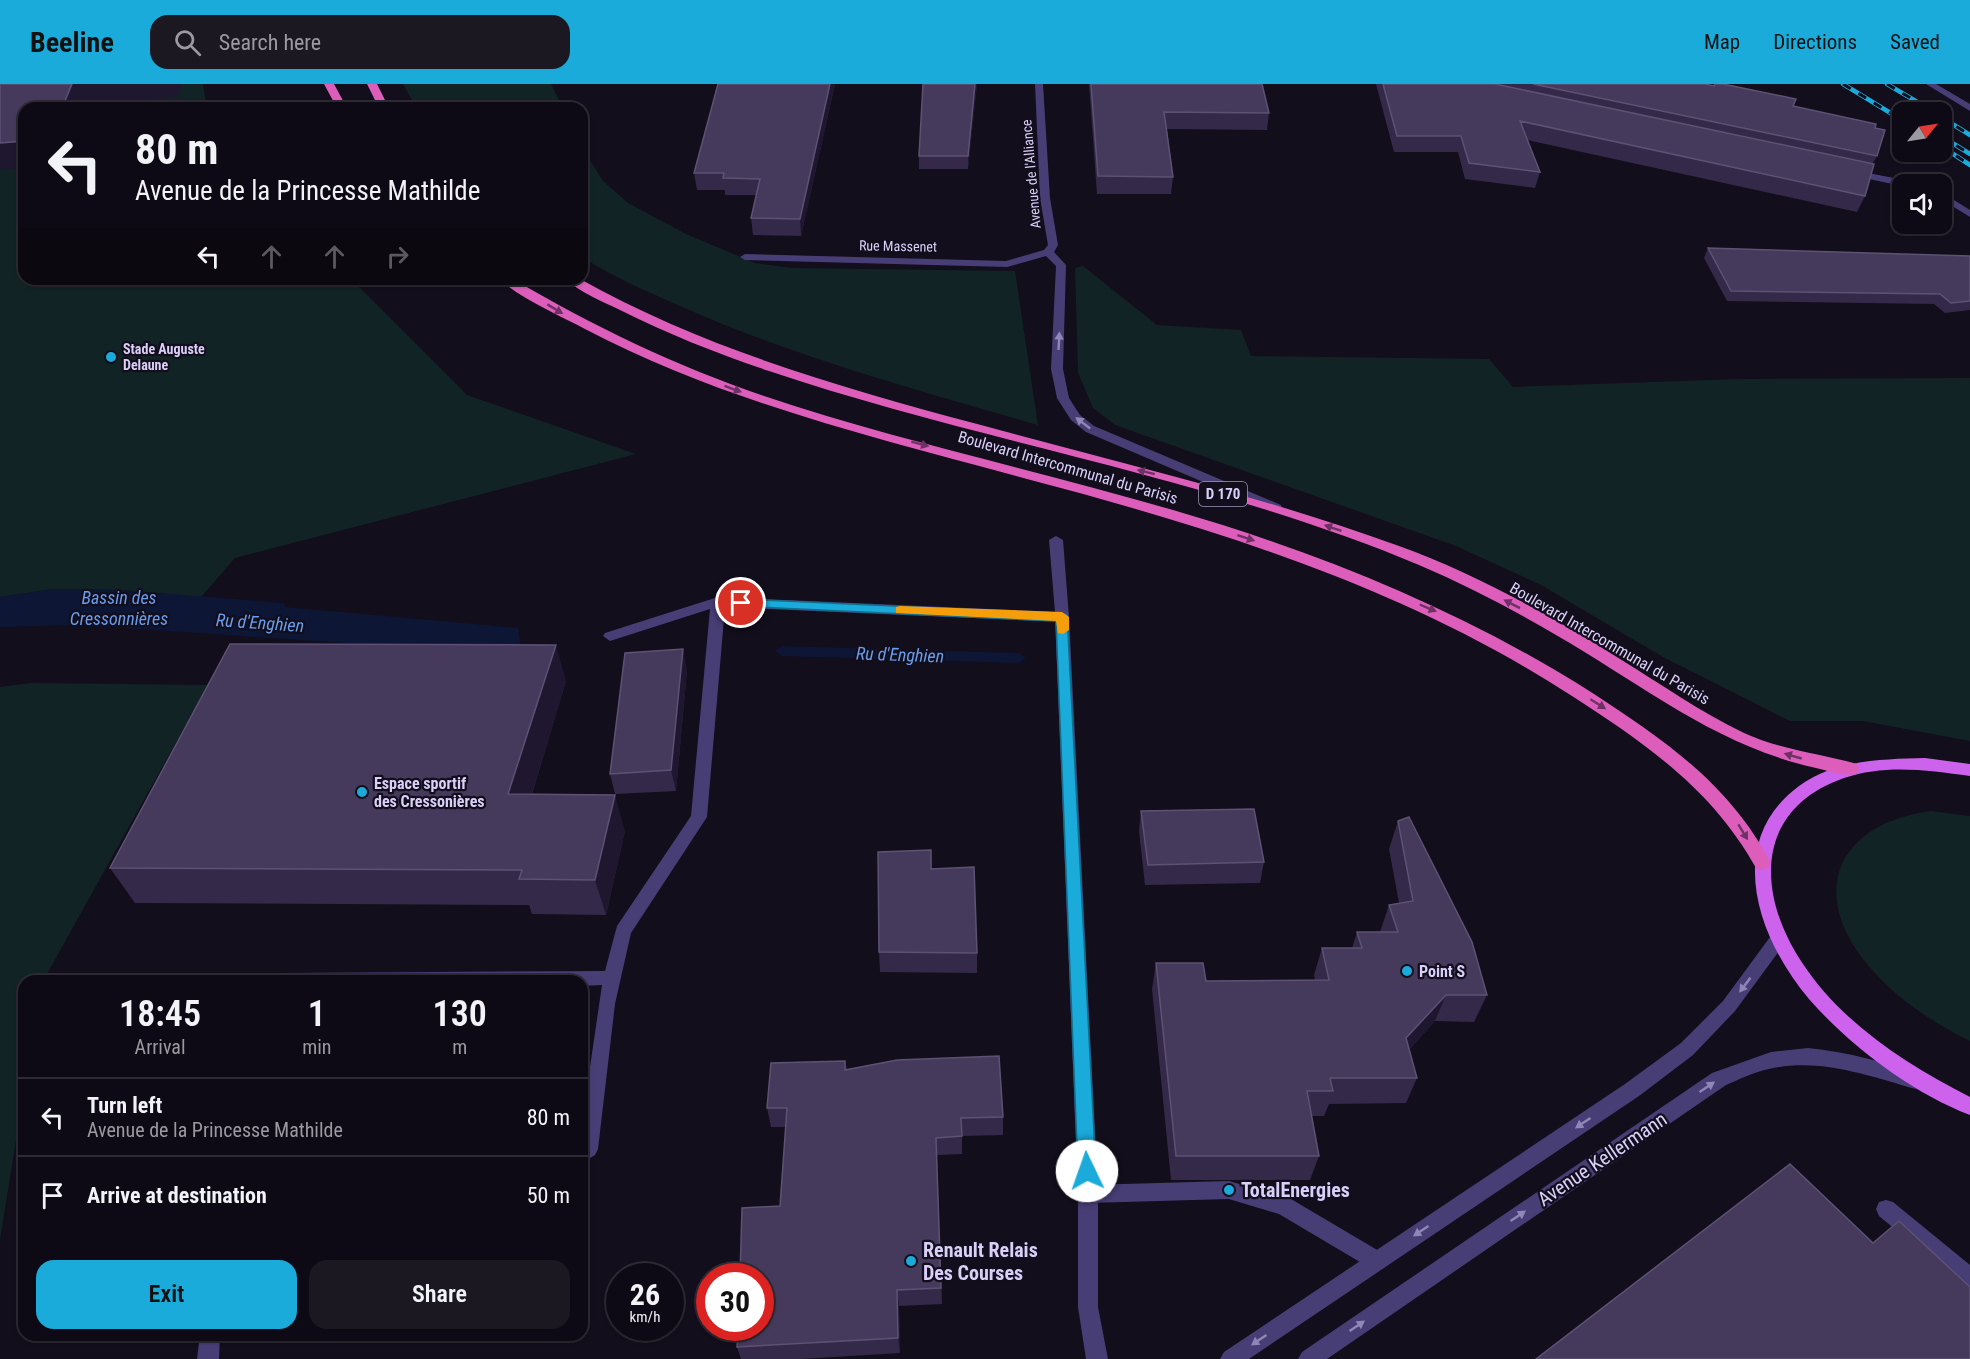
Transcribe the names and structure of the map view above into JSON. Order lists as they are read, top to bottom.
{
  "streets": {
    "highway": ["Boulevard Intercommunal du Parisis", "D 170"],
    "street": ["Avenue de l'Alliance", "Rue Massenet", "Avenue Kellermann"]
  },
  "crossings": [
    ["Avenue de l'Alliance", "Rue Massenet"],
    ["Avenue de l'Alliance", "Boulevard Intercommunal du Parisis"]
  ],
  "one_way": ["Avenue de l'Alliance"],
  "water": ["Bassin des Cressonnières", "Ru d'Enghien"],
  "places": [
    "Stade Auguste Delaune",
    "Espace sportif des Cressonières",
    "Point S",
    "TotalEnergies",
    "Renault Relais Des Courses"
  ],
  "north": "top right",
  "page": {
    "header": "Beeline",
    "search": "Search here",
    "nav": ["Map", "Directions", "Saved"],
    "turn": ["80 m", "Avenue de la Princesse Mathilde"],
    "eta": [
      "18:45",
      "Arrival",
      "1",
      "min",
      "130",
      "m"
    ],
    "list": [
      {
        "name": "Turn left",
        "note": "Avenue de la Princesse Mathilde",
        "value": "80 m"
      },
      {
        "name": "Arrive at destination",
        "value": "50 m"
      }
    ],
    "buttons": ["Exit", "Share"],
    "speed": "26 km/h",
    "limit": "30"
  }
}
